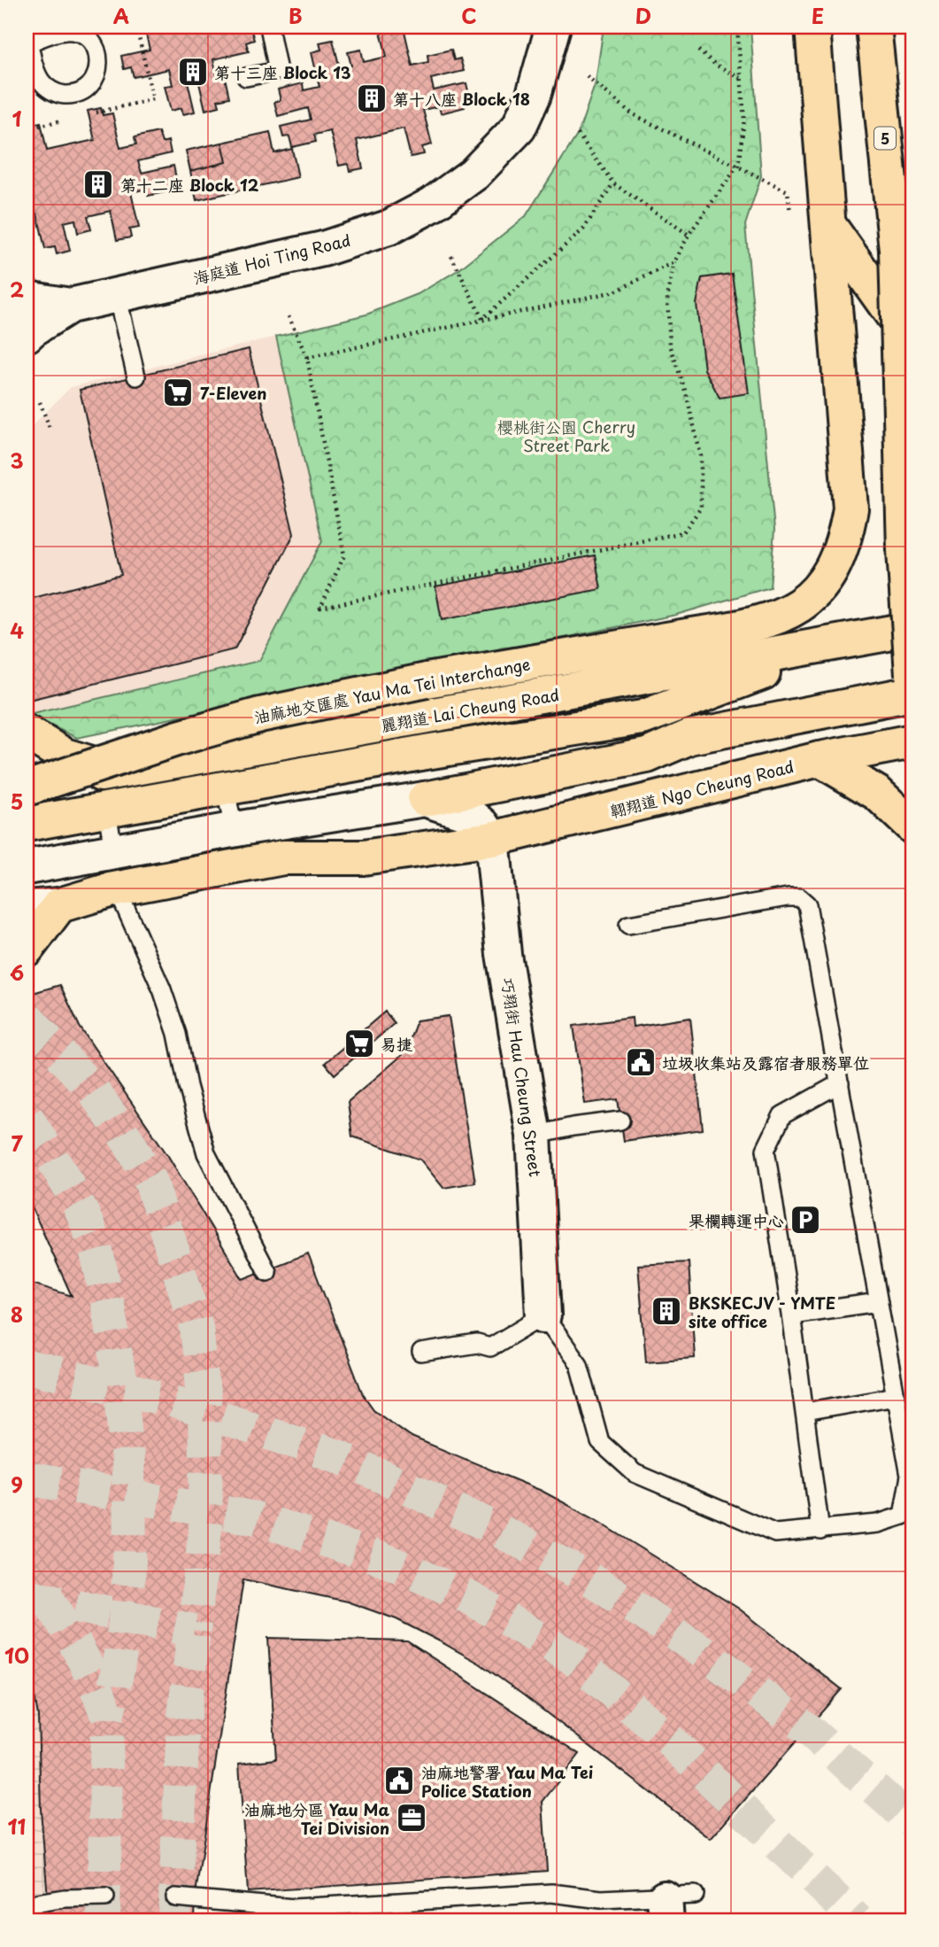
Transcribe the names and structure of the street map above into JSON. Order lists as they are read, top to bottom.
{
  "streets": {
    "main road": [
      "5",
      "油麻地交匯處 Yau Ma Tei Interchange",
      "麗翔道 Lai Cheung Road",
      "翺翔道 Ngo Cheung Road"
    ],
    "street": ["海庭道 Hoi Ting Road", "巧翔街 Hau Cheung Street"]
  },
  "crossings": [
    ["油麻地交匯處 Yau Ma Tei Interchange", "麗翔道 Lai Cheung Road"],
    ["翺翔道 Ngo Cheung Road", "巧翔街 Hau Cheung Street"]
  ],
  "parks": ["櫻桃街公園 Cherry Street Park"],
  "places": {
    "building": [
      "第十三座 Block 13",
      "第十八座 Block 18",
      "第十二座 Block 12",
      "BKSKECJV - YMTE site office"
    ],
    "supermarket": ["7-Eleven", "易捷"],
    "public building": ["垃圾收集站及露宿者服務單位", "油麻地警署 Yau Ma Tei Police Station"],
    "parking": ["果欄轉運中心"],
    "office": ["油麻地分區 Yau Ma Tei Division"]
  },
  "grid": {
    "columns": [
      "A",
      "B",
      "C",
      "D",
      "E"
    ],
    "rows": [
      "1",
      "2",
      "3",
      "4",
      "5",
      "6",
      "7",
      "8",
      "9",
      "10",
      "11"
    ]
  }
}
